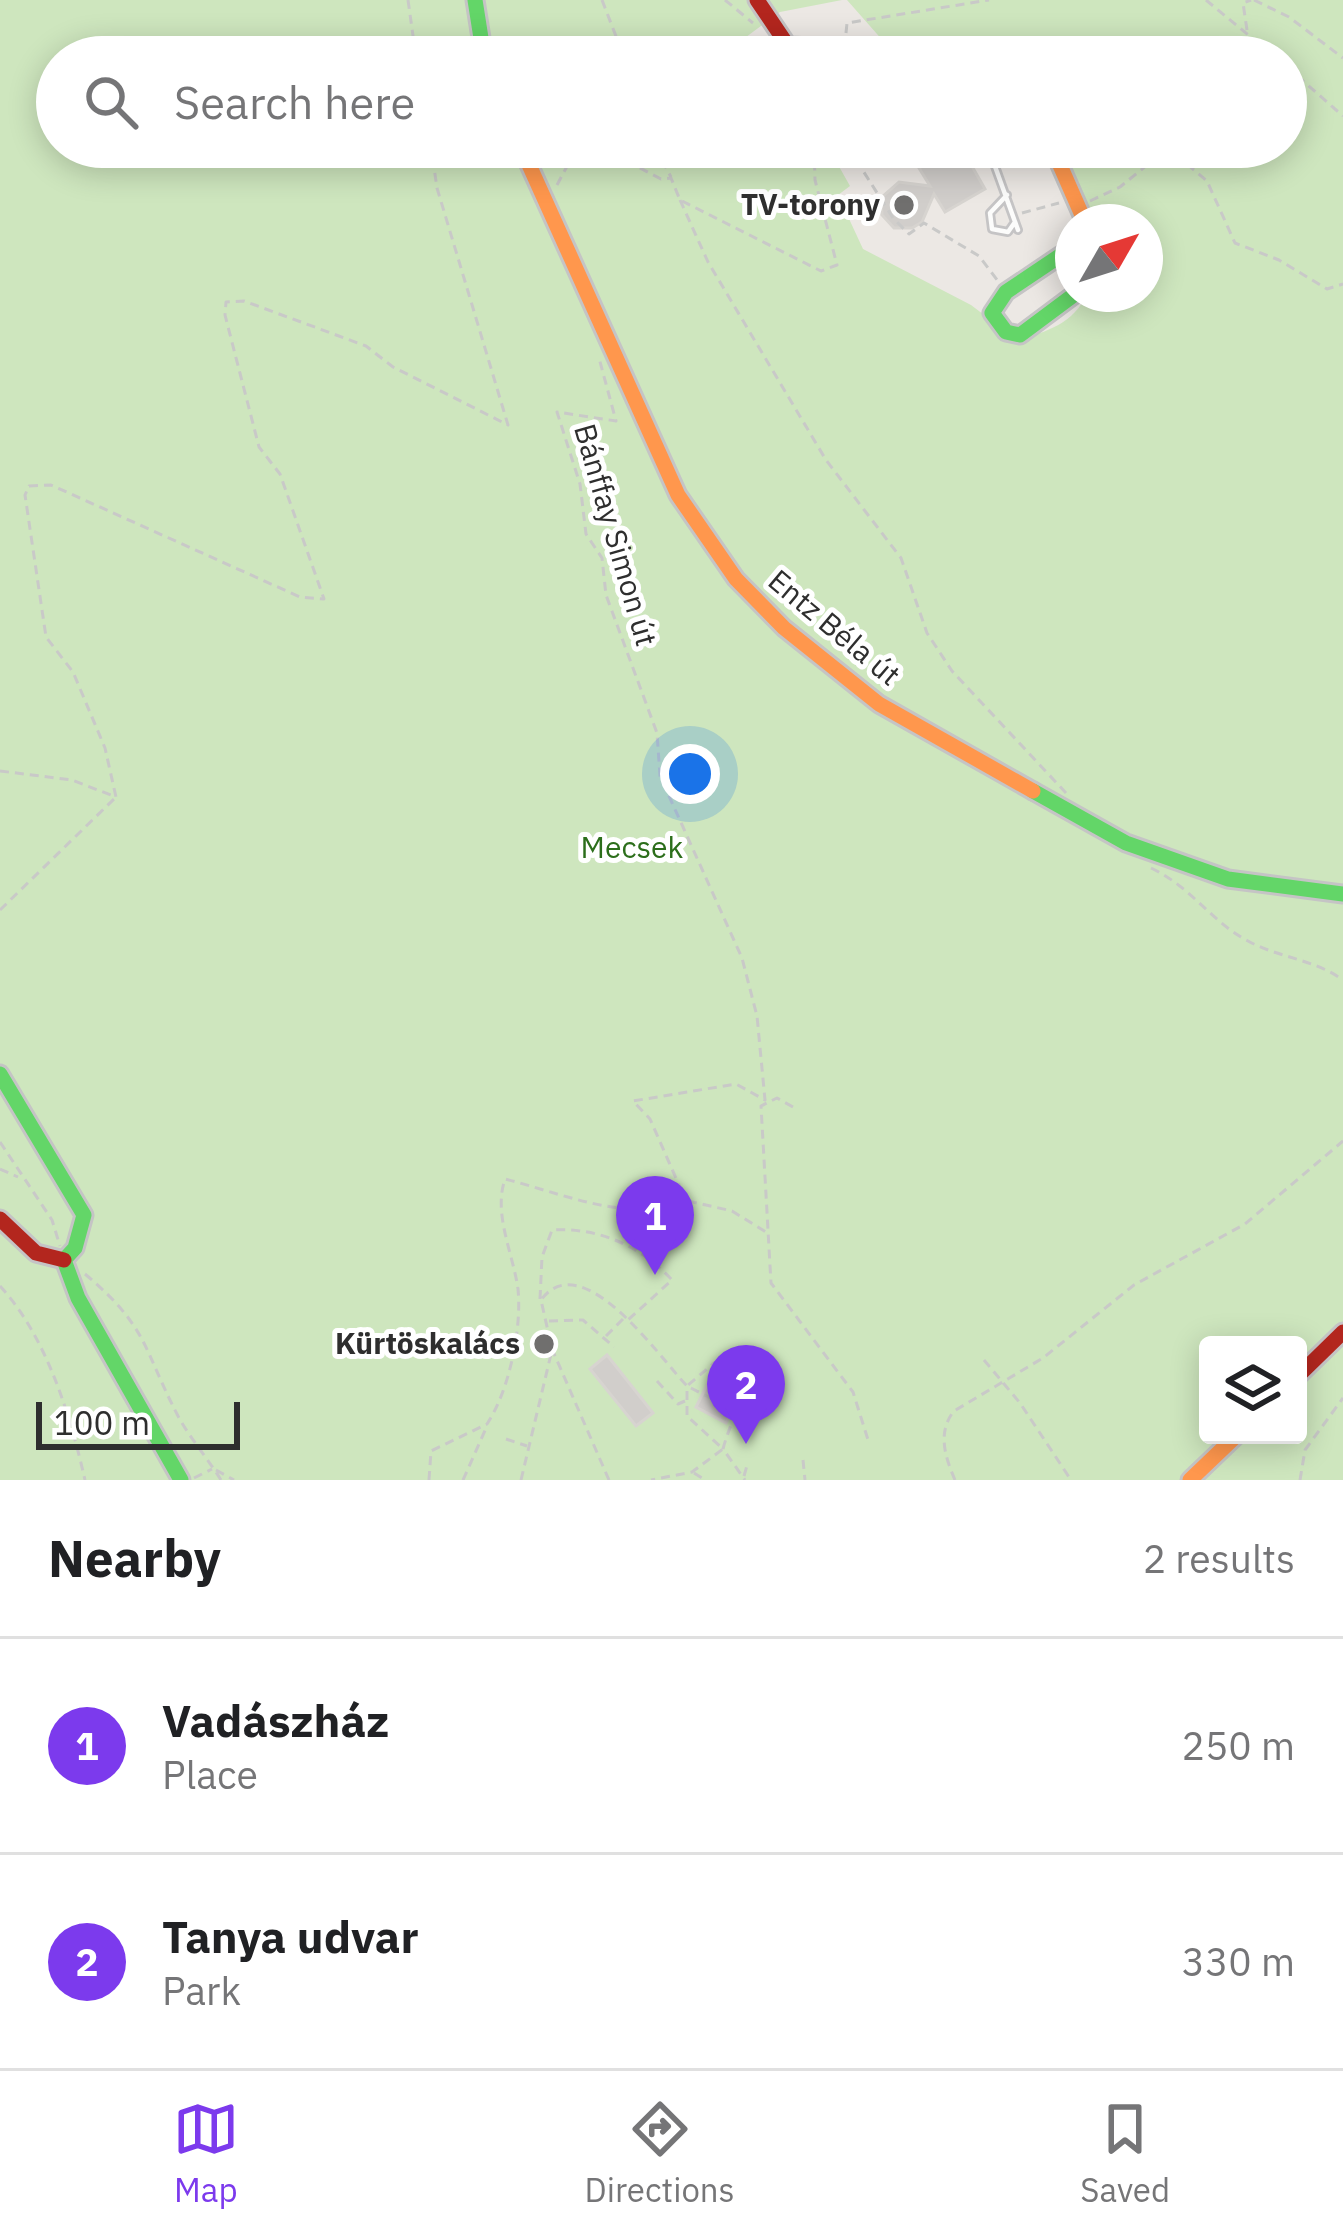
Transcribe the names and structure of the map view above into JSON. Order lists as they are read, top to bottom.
{
  "streets": {
    "street": ["Entz Béla út"],
    "path": ["Bánffay Simon út"]
  },
  "parks": ["Mecsek"],
  "places": ["TV-torony", "Kürtöskalács"],
  "scale_bar": "100 m",
  "north": "top right",
  "page": {
    "search": "Search here",
    "pins": ["1", "2"],
    "scale": "100 m",
    "heading": ["Nearby", "2 results"],
    "list": [
      {
        "mark": "1",
        "name": "Vadászház",
        "note": "Place",
        "value": "250 m"
      },
      {
        "mark": "2",
        "name": "Tanya udvar",
        "note": "Park",
        "value": "330 m"
      }
    ],
    "nav": ["Map", "Directions", "Saved"]
  }
}
